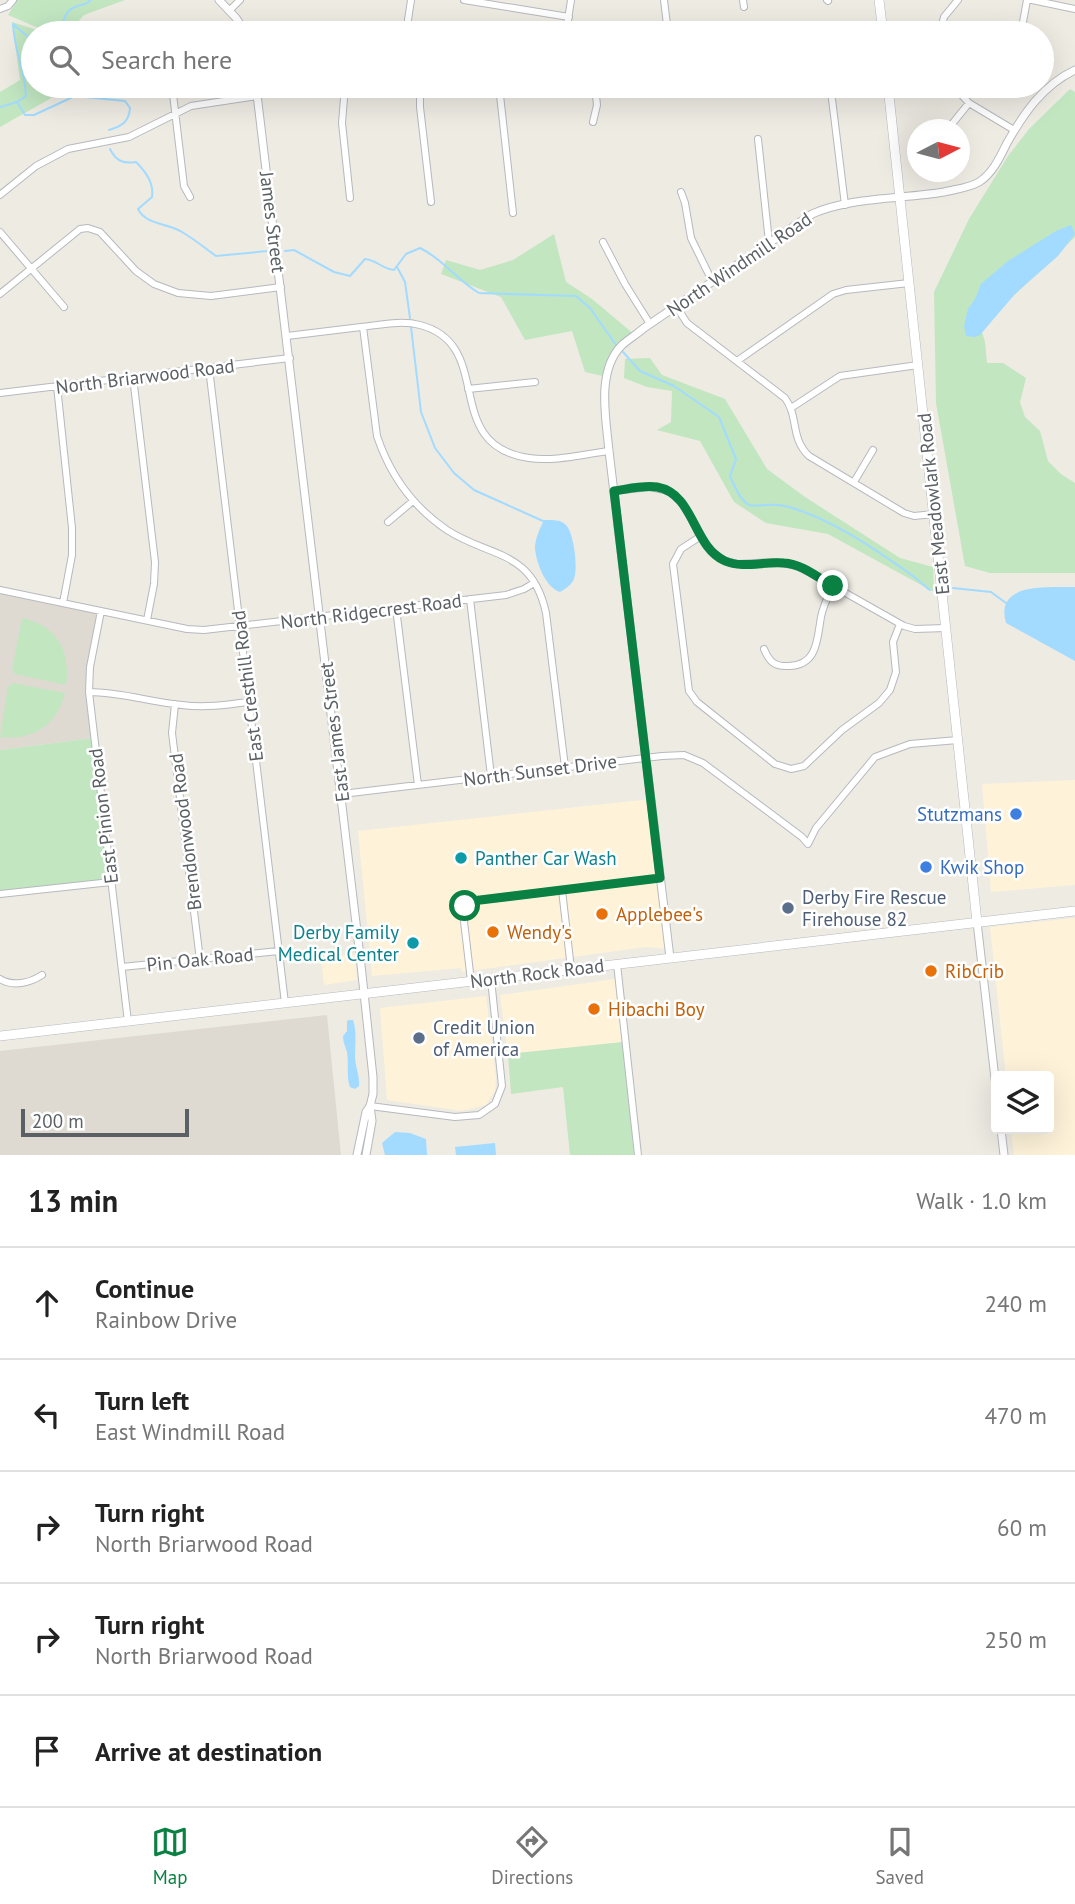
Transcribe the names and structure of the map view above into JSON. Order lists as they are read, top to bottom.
{
  "streets": {
    "main road": ["East Meadowlark Road", "North Rock Road"],
    "street": [
      "James Street",
      "North Windmill Road",
      "North Briarwood Road",
      "North Ridgecrest Road",
      "East Cresthill Road",
      "East James Street",
      "North Sunset Drive",
      "East Pinion Road",
      "Brendonwood Road",
      "Pin Oak Road"
    ]
  },
  "crossings": [
    ["James Street", "North Briarwood Road"],
    ["James Street", "East James Street"],
    ["North Windmill Road", "East Meadowlark Road"],
    ["North Briarwood Road", "East Cresthill Road"],
    ["North Briarwood Road", "East James Street"],
    ["East Meadowlark Road", "North Sunset Drive"],
    ["East Meadowlark Road", "North Rock Road"],
    ["North Ridgecrest Road", "East Cresthill Road"],
    ["North Ridgecrest Road", "East James Street"],
    ["North Ridgecrest Road", "East Pinion Road"],
    ["East Cresthill Road", "Pin Oak Road"],
    ["East Cresthill Road", "North Rock Road"],
    ["East James Street", "North Sunset Drive"],
    ["East James Street", "North Rock Road"],
    ["East Pinion Road", "Pin Oak Road"],
    ["East Pinion Road", "North Rock Road"],
    ["Brendonwood Road", "Pin Oak Road"]
  ],
  "places": [
    "Stutzmans",
    "Panther Car Wash",
    "Kwik Shop",
    "Derby Fire Rescue Firehouse 82",
    "Applebee's",
    "Wendy's",
    "Derby Family Medical Center",
    "RibCrib",
    "Hibachi Boy",
    "Credit Union of America"
  ],
  "scale_bar": "200 m",
  "north": "right",
  "page": {
    "search": "Search here",
    "scale": "200 m",
    "heading": ["13 min", "Walk · 1.0 km"],
    "list": [
      ["Continue", "Rainbow Drive", "240 m"],
      ["Turn left", "East Windmill Road", "470 m"],
      ["Turn right", "North Briarwood Road", "60 m"],
      ["Turn right", "North Briarwood Road", "250 m"],
      "Arrive at destination"
    ],
    "nav": ["Map", "Directions", "Saved"]
  }
}
